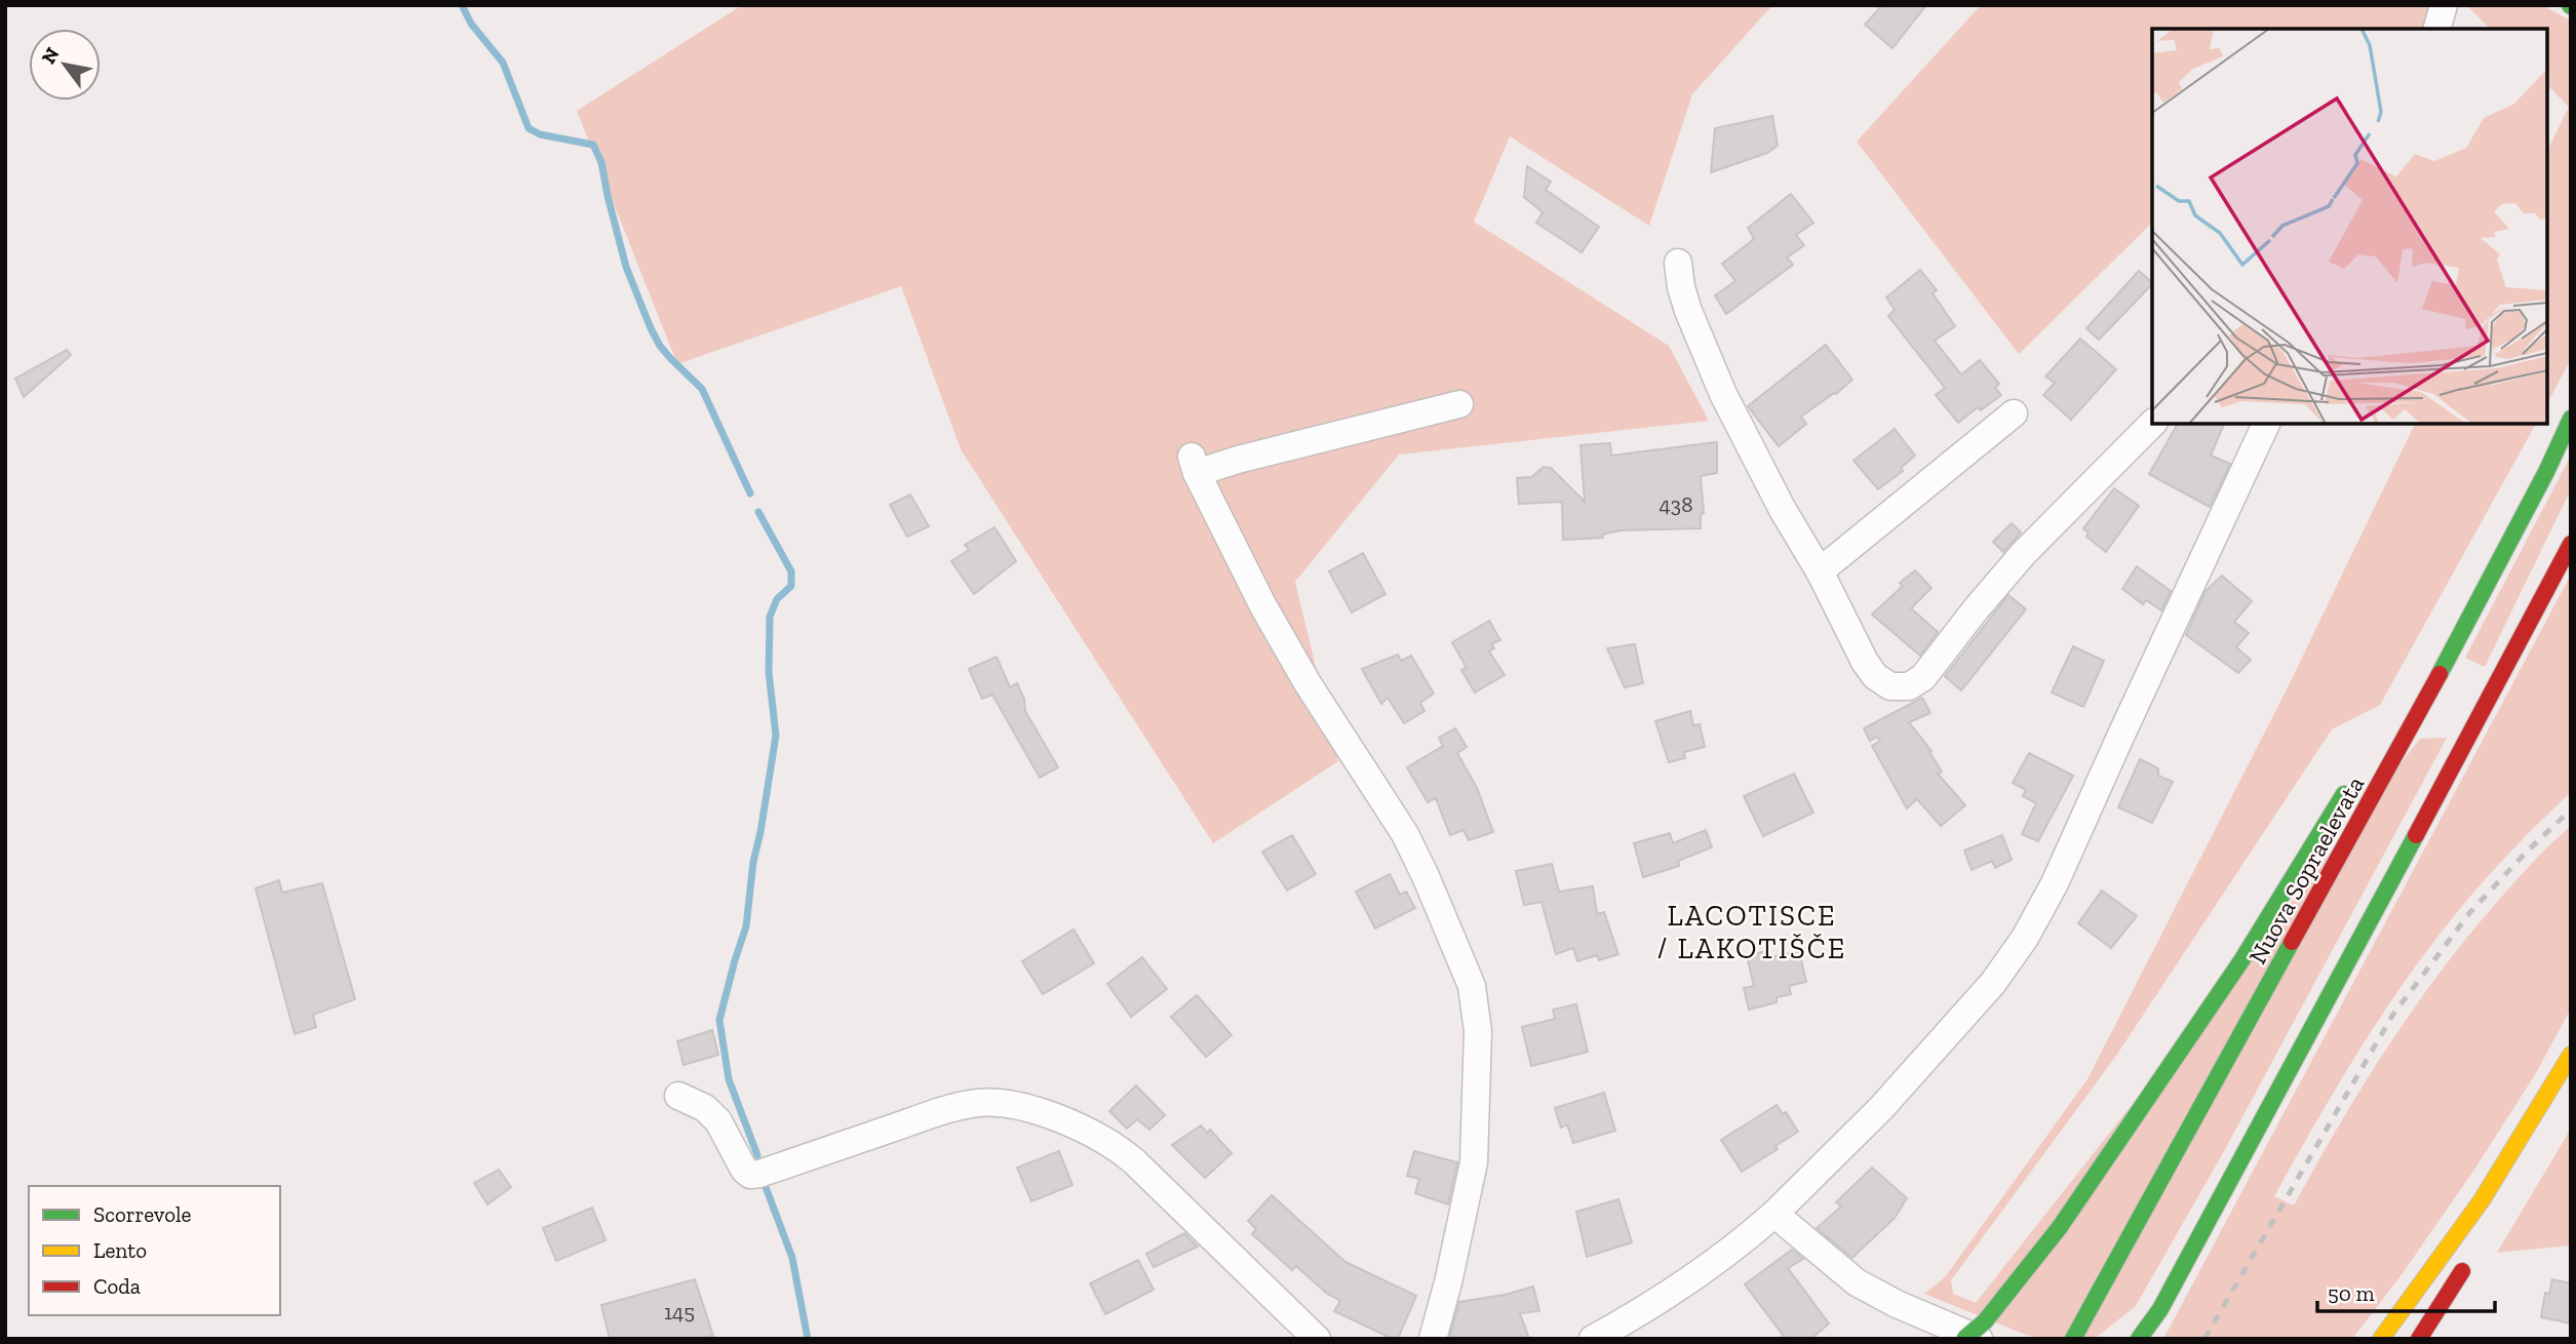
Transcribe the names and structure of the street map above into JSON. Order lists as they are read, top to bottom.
{
  "streets": {
    "main road": ["Nuova Sopraelevata"]
  },
  "districts": ["LACOTISCE / LAKOTIŠČE"],
  "house_numbers": ["438", "145"],
  "legend": ["Scorrevole", "Lento", "Coda"],
  "scale_bar": "50 m",
  "north": "top left"
}
